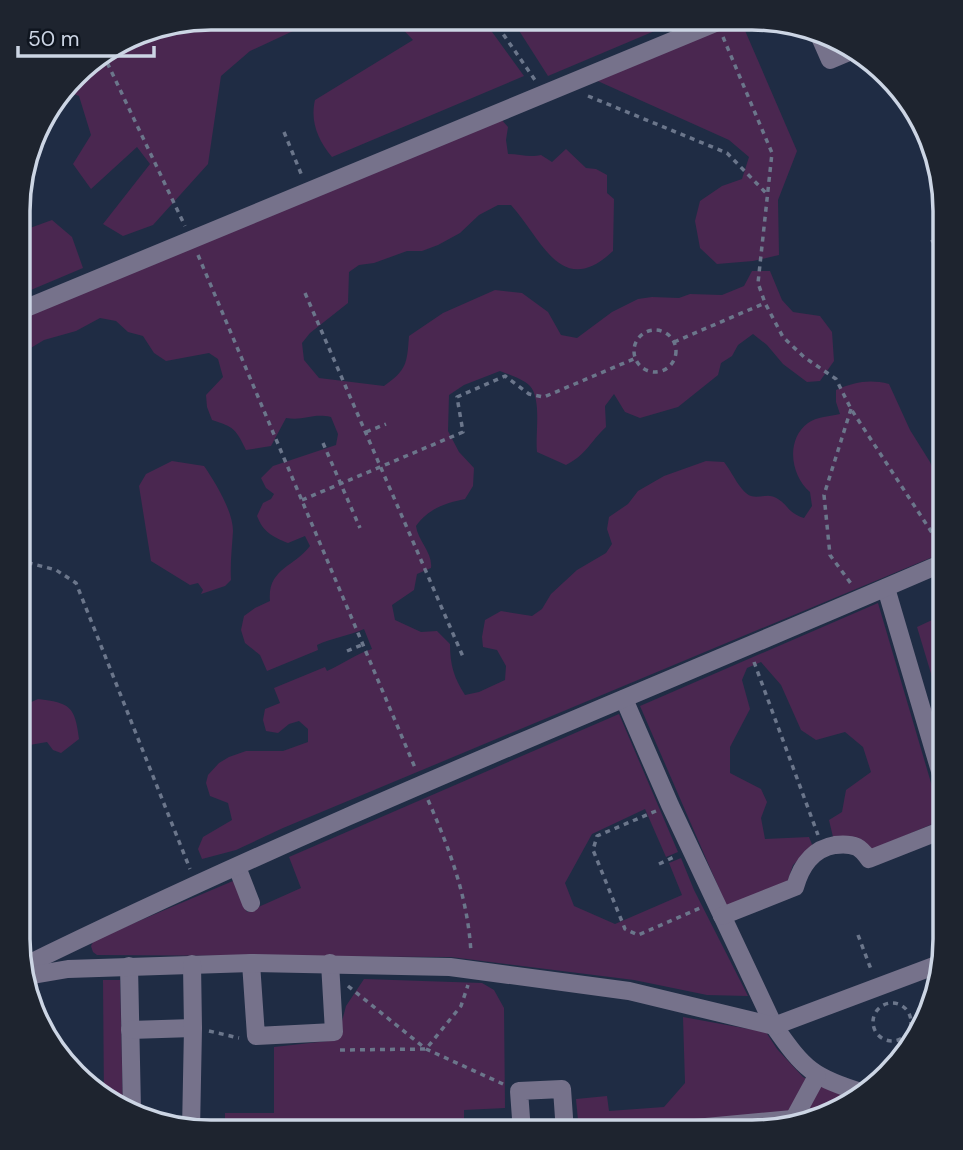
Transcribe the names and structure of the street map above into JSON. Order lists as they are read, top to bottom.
{
  "scale_bar": "50 m"
}
